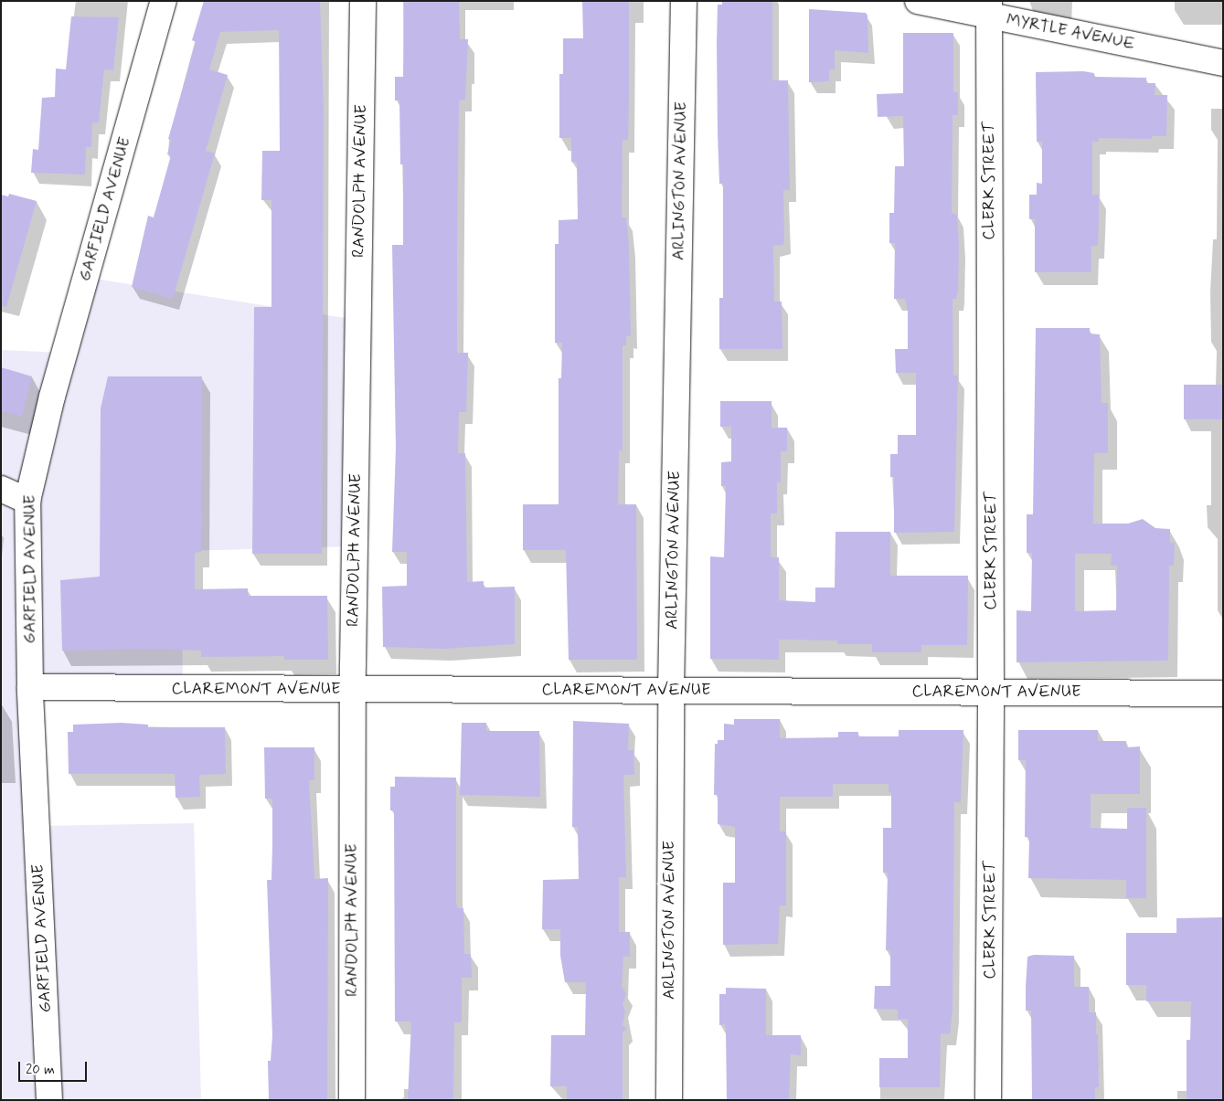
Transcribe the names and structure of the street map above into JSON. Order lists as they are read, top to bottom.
{
  "streets": {
    "street": [
      "MYRTLE AVENUE",
      "RANDOLPH AVENUE",
      "ARLINGTON AVENUE",
      "CLERK STREET",
      "GARFIELD AVENUE",
      "CLAREMONT AVENUE"
    ]
  },
  "crossings": [
    ["MYRTLE AVENUE", "CLERK STREET"],
    ["RANDOLPH AVENUE", "CLAREMONT AVENUE"],
    ["ARLINGTON AVENUE", "CLAREMONT AVENUE"],
    ["CLERK STREET", "CLAREMONT AVENUE"],
    ["GARFIELD AVENUE", "CLAREMONT AVENUE"]
  ],
  "scale_bar": "20 m"
}
